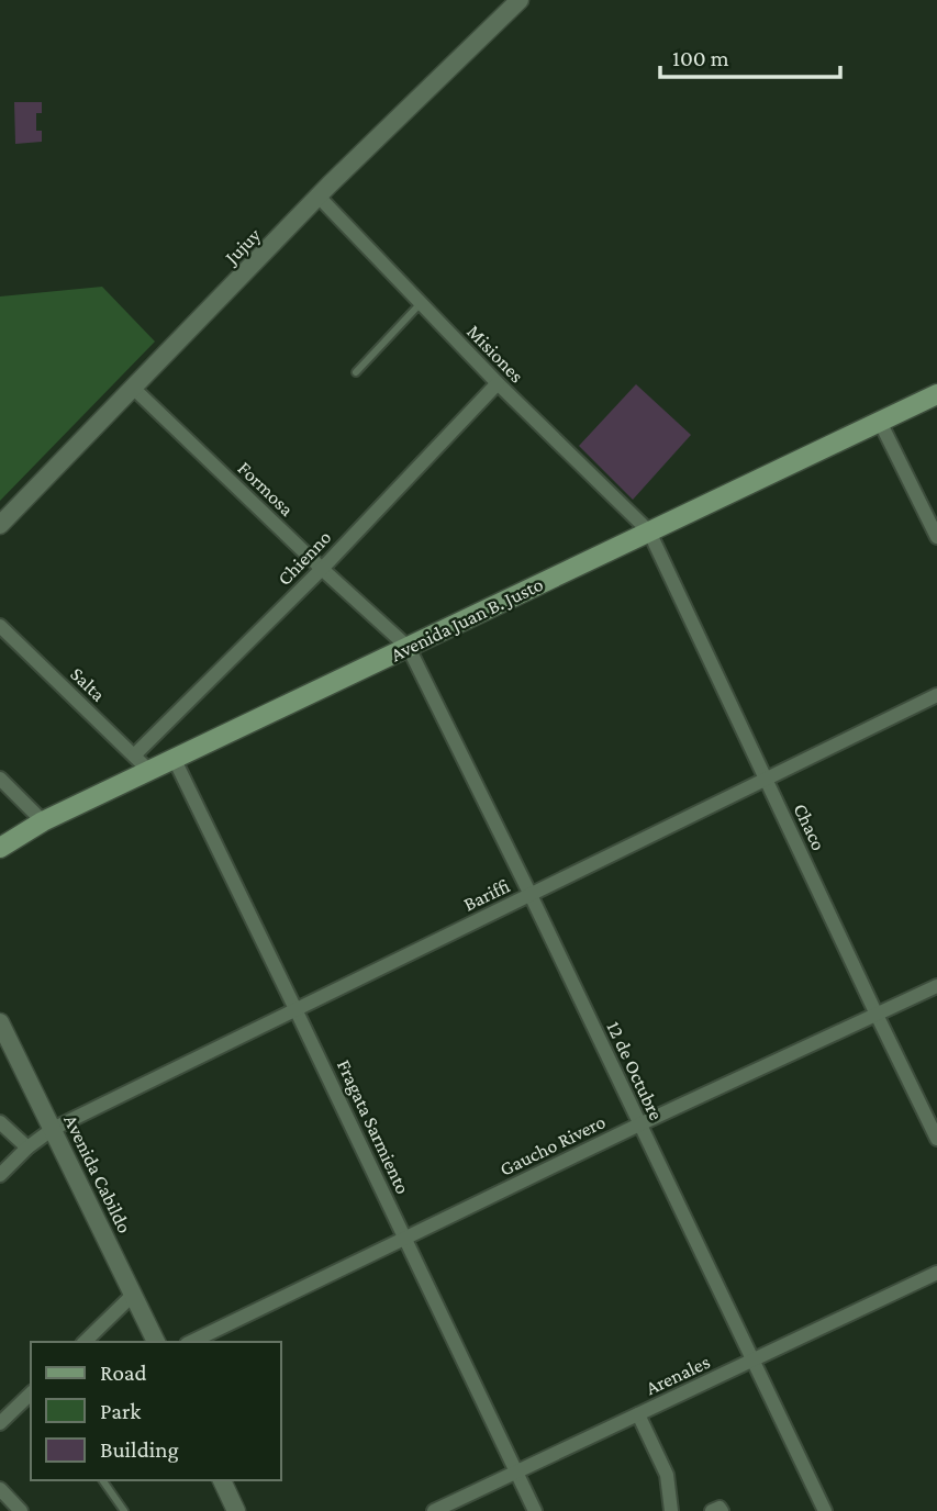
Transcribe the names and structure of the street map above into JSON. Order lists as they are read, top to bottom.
{
  "streets": {
    "main road": ["Avenida Juan B. Justo"],
    "street": [
      "Jujuy",
      "Misiones",
      "Formosa",
      "Chienno",
      "Salta",
      "Chaco",
      "Bariffi",
      "12 de Octubre",
      "Fragata Sarmiento",
      "Gaucho Rivero",
      "Avenida Cabildo",
      "Arenales"
    ]
  },
  "crossings": [
    ["Jujuy", "Misiones"],
    ["Jujuy", "Formosa"],
    ["Misiones", "Chienno"],
    ["Misiones", "Avenida Juan B. Justo"],
    ["Misiones", "Chaco"],
    ["Formosa", "Chienno"],
    ["Formosa", "Avenida Juan B. Justo"],
    ["Formosa", "12 de Octubre"],
    ["Chienno", "Salta"],
    ["Avenida Juan B. Justo", "Salta"],
    ["Avenida Juan B. Justo", "Chaco"],
    ["Avenida Juan B. Justo", "12 de Octubre"],
    ["Avenida Juan B. Justo", "Fragata Sarmiento"],
    ["Chaco", "Bariffi"],
    ["Chaco", "Gaucho Rivero"],
    ["Bariffi", "12 de Octubre"],
    ["Bariffi", "Fragata Sarmiento"],
    ["Bariffi", "Avenida Cabildo"],
    ["12 de Octubre", "Gaucho Rivero"],
    ["12 de Octubre", "Arenales"],
    ["Fragata Sarmiento", "Gaucho Rivero"],
    ["Fragata Sarmiento", "Arenales"]
  ],
  "legend": ["Road", "Park", "Building"],
  "scale_bar": "100 m"
}
